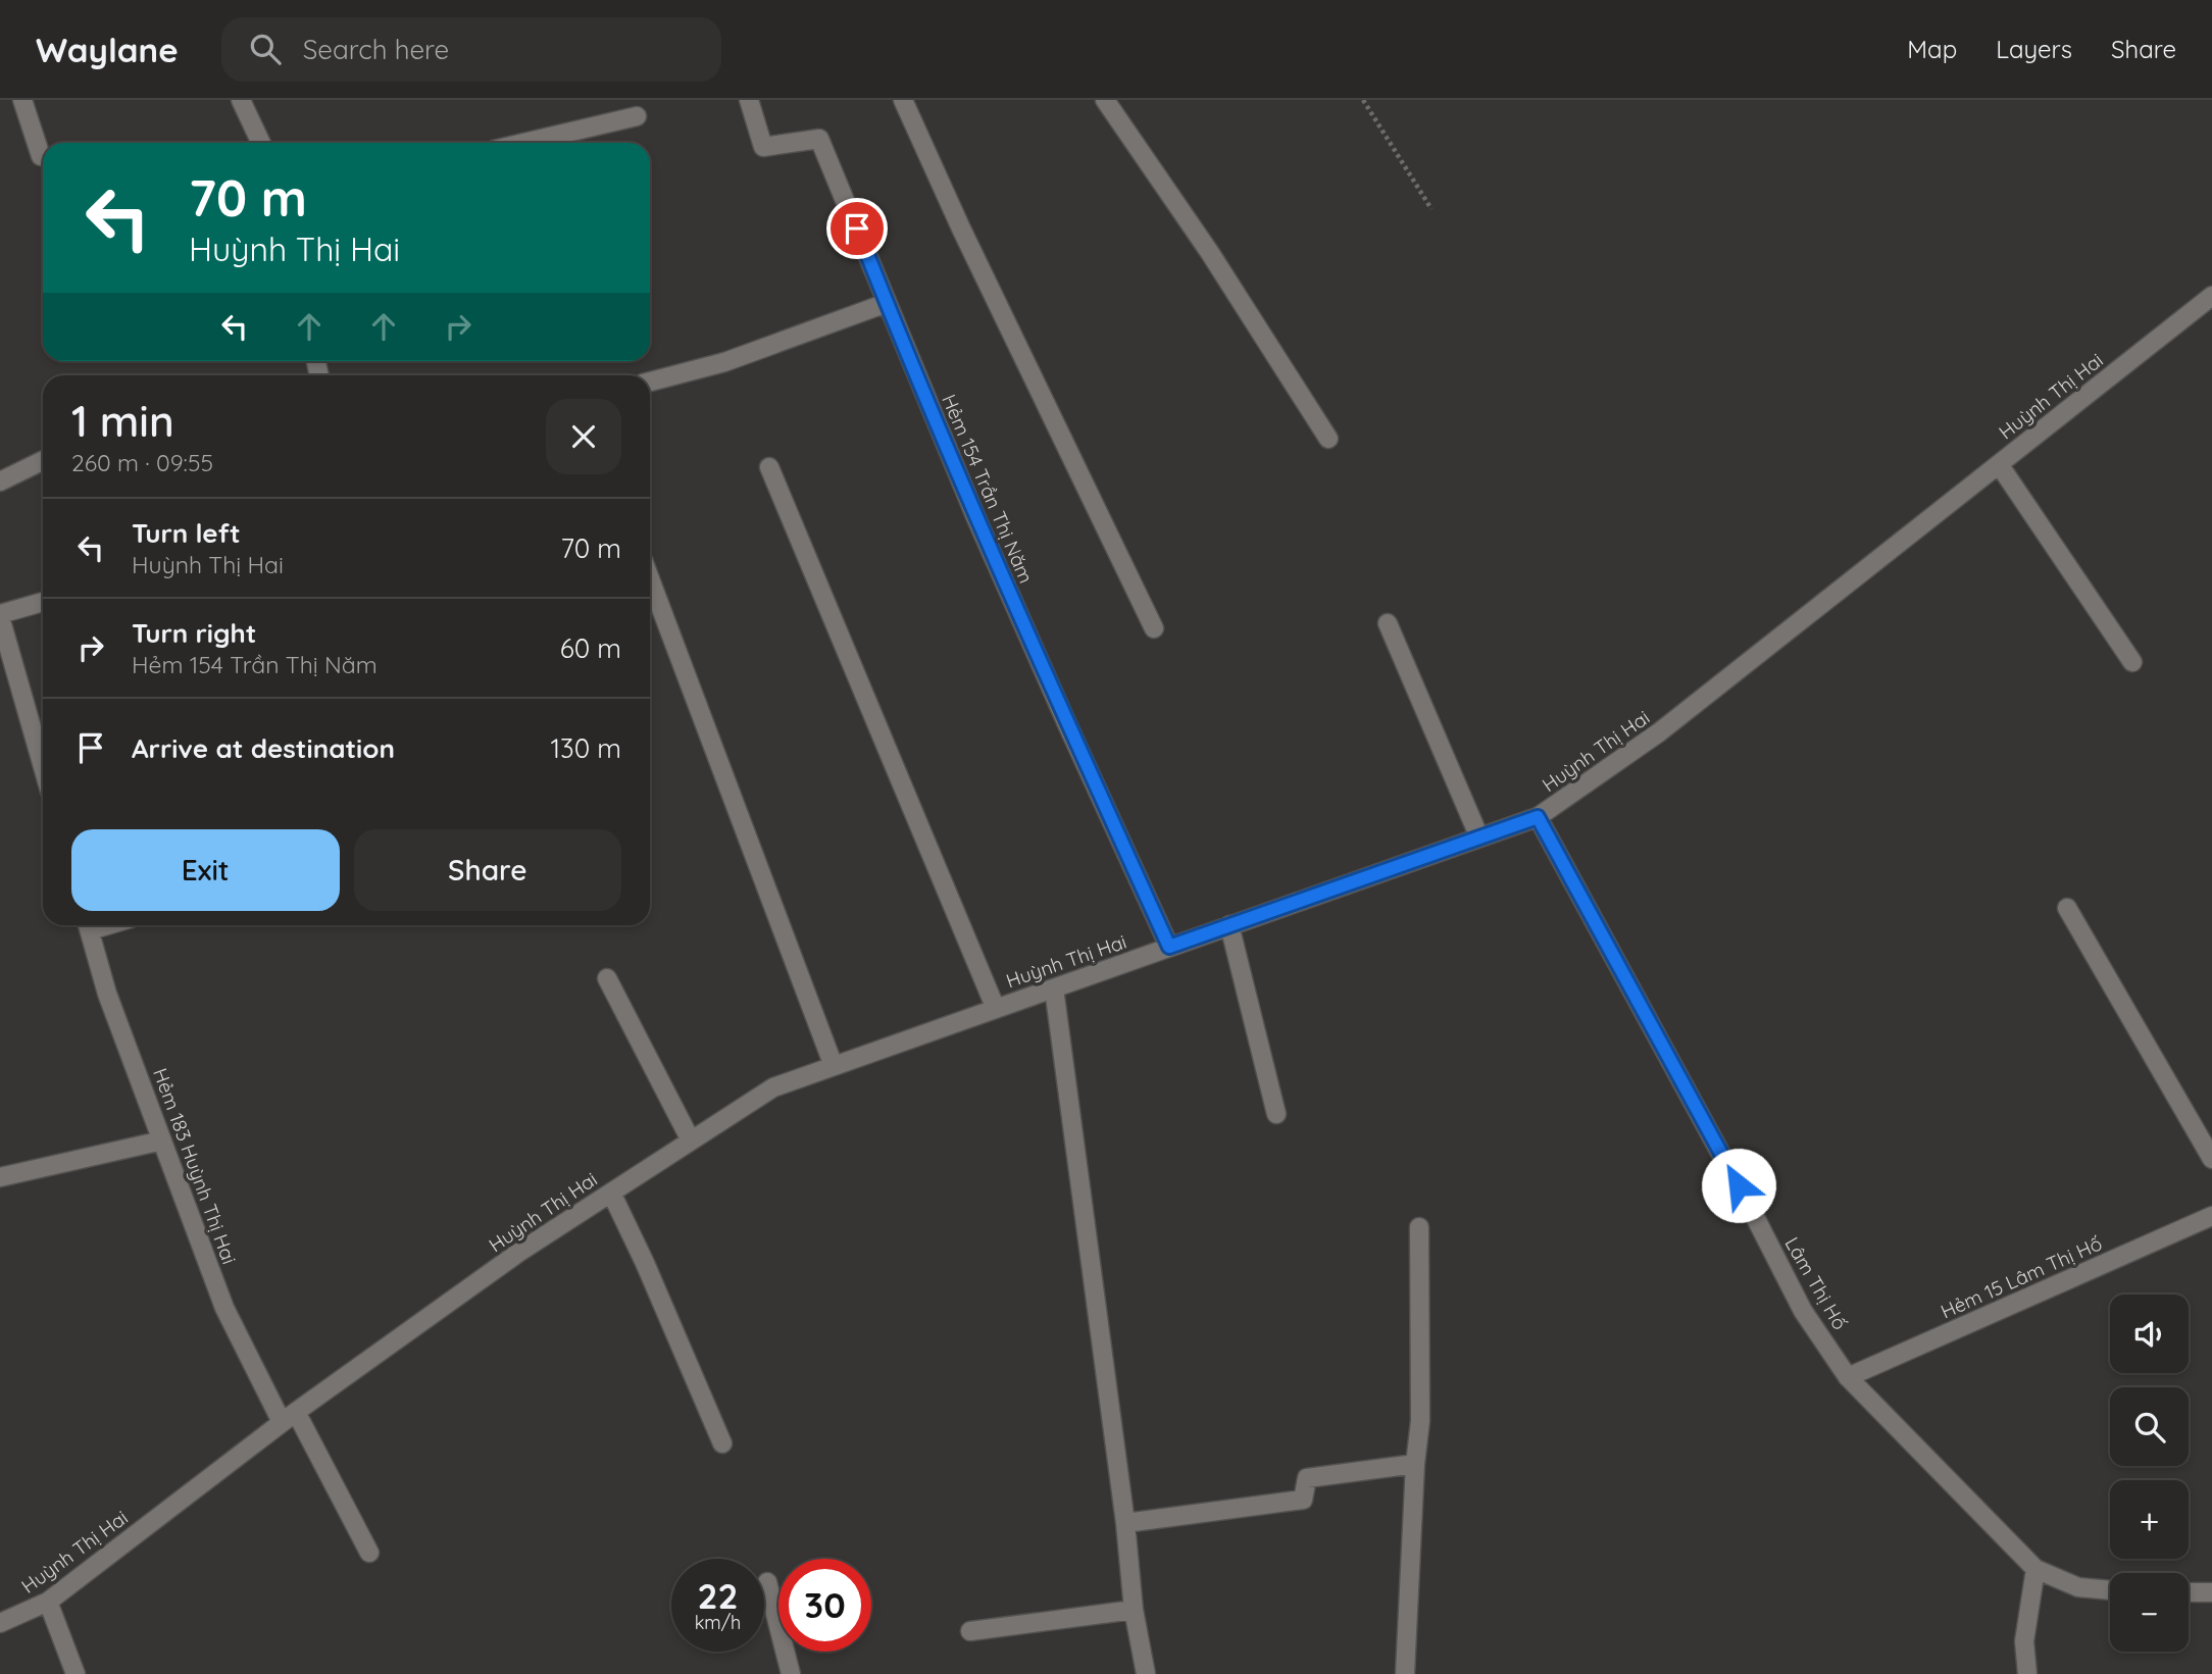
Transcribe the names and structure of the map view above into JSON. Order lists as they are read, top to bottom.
{
  "streets": {
    "street": [
      "Huỳnh Thị Hai",
      "Hẻm 154 Trần Thị Năm",
      "Hẻm 183 Huỳnh Thị Hai",
      "Hẻm 15 Lâm Thị Hố",
      "Lâm Thị Hố"
    ]
  },
  "crossings": [
    ["Huỳnh Thị Hai", "Hẻm 154 Trần Thị Năm"],
    ["Huỳnh Thị Hai", "Hẻm 183 Huỳnh Thị Hai"],
    ["Huỳnh Thị Hai", "Lâm Thị Hố"],
    ["Hẻm 15 Lâm Thị Hố", "Lâm Thị Hố"]
  ],
  "page": {
    "header": "Waylane",
    "search": "Search here",
    "nav": ["Map", "Layers", "Share"],
    "turn": ["70 m", "Huỳnh Thị Hai"],
    "heading": ["1 min", "260 m · 09:55"],
    "list": [
      {
        "name": "Turn left",
        "note": "Huỳnh Thị Hai",
        "value": "70 m"
      },
      {
        "name": "Turn right",
        "note": "Hẻm 154 Trần Thị Năm",
        "value": "60 m"
      },
      {
        "name": "Arrive at destination",
        "value": "130 m"
      }
    ],
    "buttons": ["Exit", "Share"],
    "map_buttons": ["+", "−"],
    "speed": "22 km/h",
    "limit": "30"
  }
}
